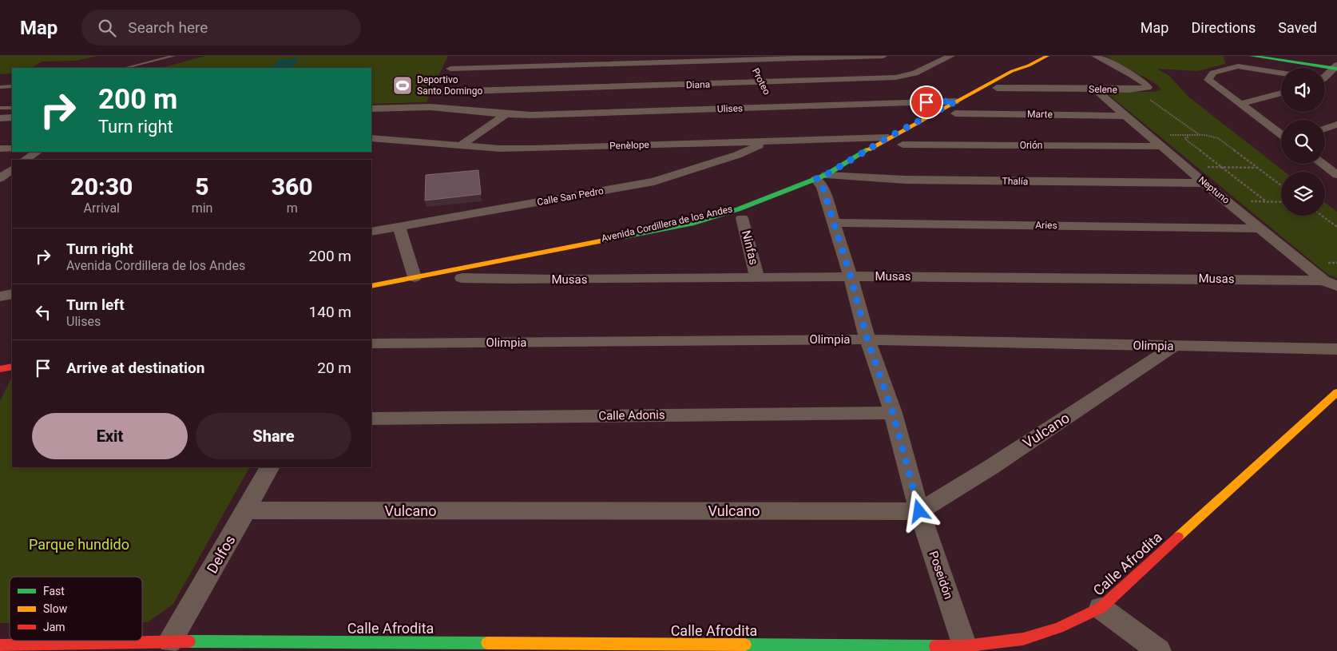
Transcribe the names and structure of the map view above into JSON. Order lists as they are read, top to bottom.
{
  "streets": {
    "street": [
      "Proteo",
      "Diana",
      "Selene",
      "Ulises",
      "Marte",
      "Penèlope",
      "Orión",
      "Thalía",
      "Neptuno",
      "Calle San Pedro",
      "Avenida Cordillera de los Andes",
      "Aries",
      "Ninfas",
      "Musas",
      "Olimpia",
      "Calle Adonis",
      "Vulcano",
      "Delfos",
      "Calle Afrodita",
      "Poseidón"
    ]
  },
  "crossings": [
    ["Proteo", "Diana"],
    ["Selene", "Neptuno"],
    ["Selene", "Avenida Cordillera de los Andes"],
    ["Ulises", "Avenida Cordillera de los Andes"],
    ["Marte", "Neptuno"],
    ["Marte", "Avenida Cordillera de los Andes"],
    ["Penèlope", "Calle San Pedro"],
    ["Penèlope", "Avenida Cordillera de los Andes"],
    ["Orión", "Neptuno"],
    ["Thalía", "Neptuno"],
    ["Thalía", "Avenida Cordillera de los Andes"],
    ["Thalía", "Poseidón"],
    ["Neptuno", "Aries"],
    ["Neptuno", "Musas"],
    ["Avenida Cordillera de los Andes", "Ninfas"],
    ["Avenida Cordillera de los Andes", "Poseidón"],
    ["Aries", "Poseidón"],
    ["Ninfas", "Musas"],
    ["Musas", "Poseidón"],
    ["Olimpia", "Vulcano"],
    ["Olimpia", "Poseidón"],
    ["Calle Adonis", "Poseidón"],
    ["Vulcano", "Delfos"],
    ["Vulcano", "Poseidón"],
    ["Delfos", "Calle Afrodita"],
    ["Calle Afrodita", "Poseidón"]
  ],
  "parks": ["Parque hundido"],
  "places": {
    "sports": ["Deportivo Santo Domingo"]
  },
  "legend": ["Fast", "Slow", "Jam"],
  "page": {
    "header": "Map",
    "search": "Search here",
    "nav": ["Map", "Directions", "Saved"],
    "turn": ["200 m", "Turn right"],
    "eta": [
      "20:30",
      "Arrival",
      "5",
      "min",
      "360",
      "m"
    ],
    "list": [
      {
        "name": "Turn right",
        "note": "Avenida Cordillera de los Andes",
        "value": "200 m"
      },
      {
        "name": "Turn left",
        "note": "Ulises",
        "value": "140 m"
      },
      {
        "name": "Arrive at destination",
        "value": "20 m"
      }
    ],
    "buttons": ["Exit", "Share"]
  }
}
